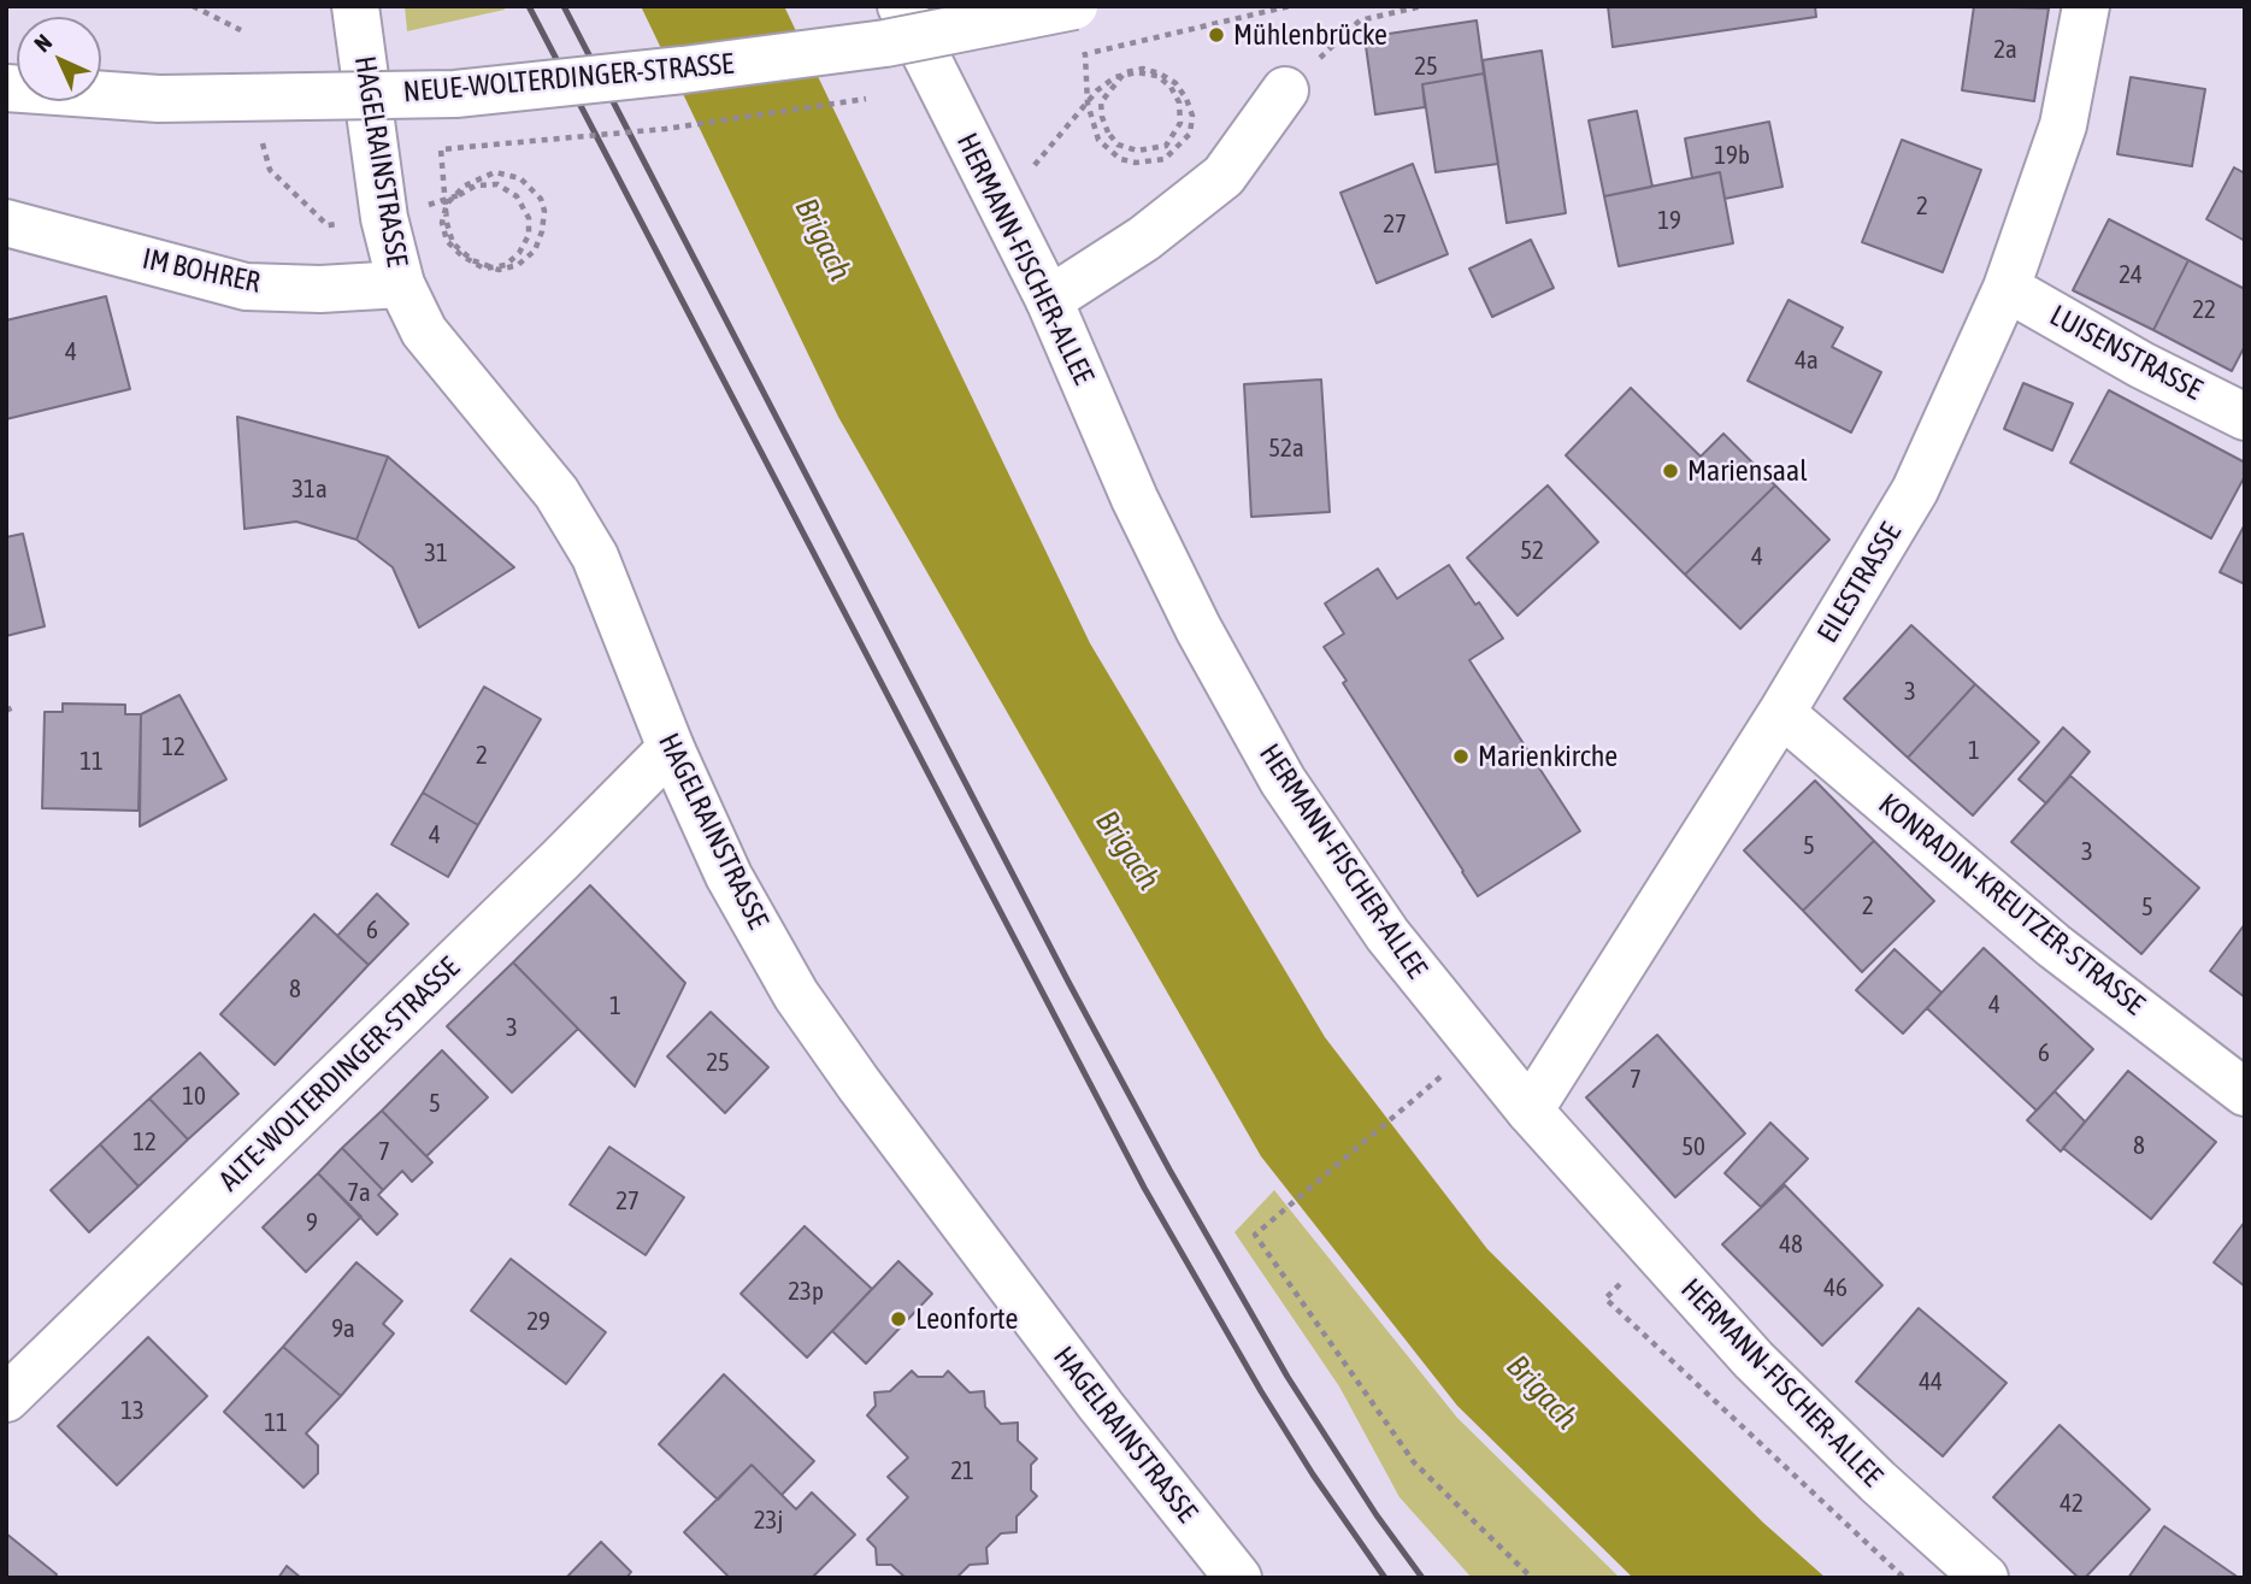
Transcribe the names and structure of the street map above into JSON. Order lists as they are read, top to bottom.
{
  "streets": {
    "street": [
      "NEUE-WOLTERDINGER-STRASSE",
      "HAGELRAINSTRASSE",
      "HERMANN-FISCHER-ALLEE",
      "IM BOHRER",
      "LUISENSTRASSE",
      "EILESTRASSE",
      "KONRADIN-KREUTZER-STRASSE",
      "ALTE-WOLTERDINGER-STRASSE"
    ]
  },
  "crossings": [
    ["HAGELRAINSTRASSE", "IM BOHRER"],
    ["HAGELRAINSTRASSE", "ALTE-WOLTERDINGER-STRASSE"],
    ["HERMANN-FISCHER-ALLEE", "EILESTRASSE"],
    ["LUISENSTRASSE", "EILESTRASSE"],
    ["EILESTRASSE", "KONRADIN-KREUTZER-STRASSE"]
  ],
  "water": ["Brigach"],
  "places": [
    "Mühlenbrücke",
    "Mariensaal",
    "Marienkirche",
    "Leonforte"
  ],
  "house_numbers": [
    "2a",
    "25",
    "19b",
    "2",
    "19",
    "27",
    "24",
    "22",
    "4",
    "4a",
    "52a",
    "31a",
    "52",
    "31",
    "4",
    "3",
    "12",
    "1",
    "2",
    "11",
    "4",
    "5",
    "3",
    "2",
    "5",
    "6",
    "8",
    "4",
    "1",
    "3",
    "6",
    "25",
    "7",
    "10",
    "5",
    "12",
    "8",
    "50",
    "7",
    "7a",
    "27",
    "9",
    "48",
    "46",
    "23p",
    "29",
    "9a",
    "44",
    "13",
    "11",
    "21",
    "42",
    "23j"
  ],
  "north": "top left"
}
